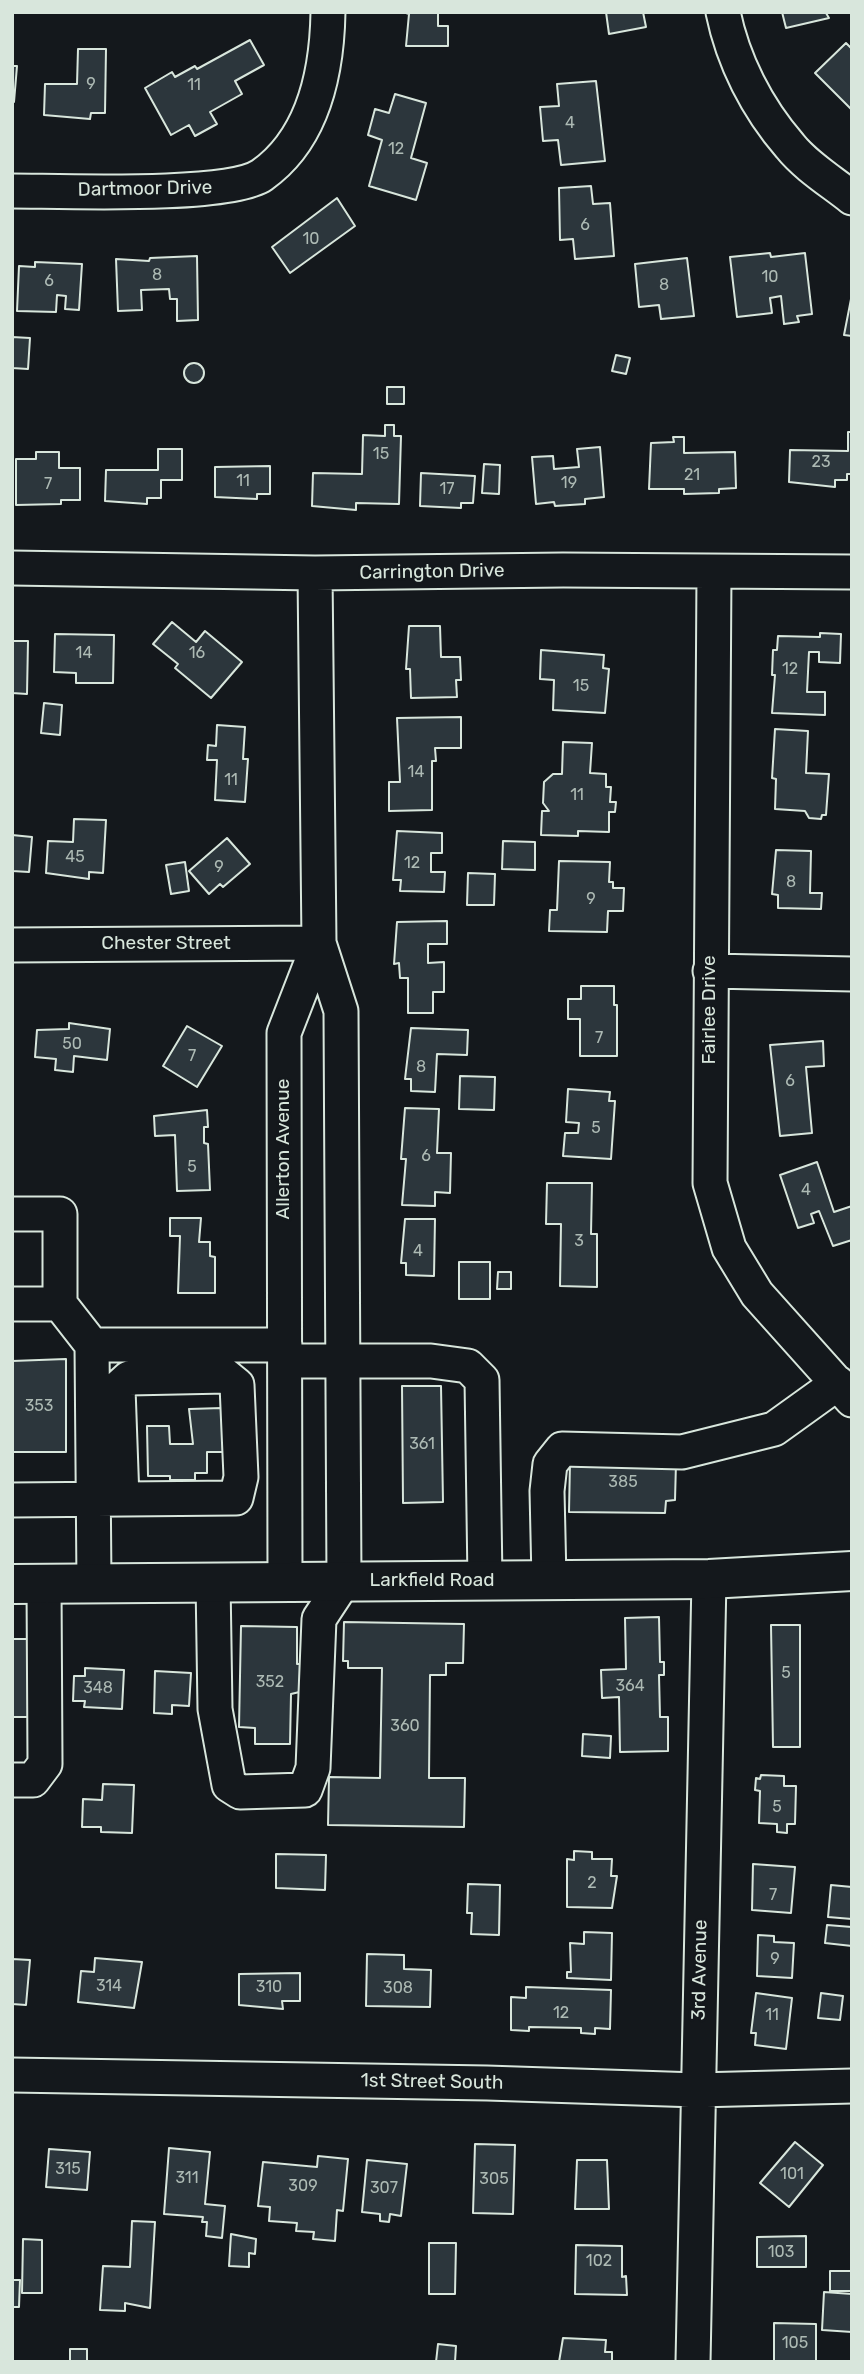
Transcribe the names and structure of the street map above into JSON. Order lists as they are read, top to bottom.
{
  "streets": {
    "main road": ["Larkfield Road"],
    "street": [
      "Dartmoor Drive",
      "Carrington Drive",
      "Chester Street",
      "Fairlee Drive",
      "Allerton Avenue",
      "3rd Avenue",
      "1st Street South"
    ]
  },
  "crossings": [
    ["Carrington Drive", "Fairlee Drive"],
    ["Carrington Drive", "Allerton Avenue"],
    ["Chester Street", "Allerton Avenue"],
    ["Allerton Avenue", "Larkfield Road"],
    ["Larkfield Road", "3rd Avenue"],
    ["3rd Avenue", "1st Street South"]
  ],
  "house_numbers": [
    "9",
    "11",
    "4",
    "12",
    "6",
    "10",
    "8",
    "10",
    "6",
    "8",
    "15",
    "23",
    "21",
    "11",
    "19",
    "7",
    "17",
    "14",
    "16",
    "12",
    "15",
    "14",
    "11",
    "11",
    "45",
    "12",
    "9",
    "8",
    "9",
    "7",
    "50",
    "7",
    "8",
    "6",
    "5",
    "6",
    "5",
    "4",
    "3",
    "4",
    "353",
    "361",
    "385",
    "5",
    "352",
    "364",
    "348",
    "360",
    "5",
    "2",
    "7",
    "9",
    "314",
    "310",
    "308",
    "12",
    "11",
    "315",
    "101",
    "311",
    "305",
    "309",
    "307",
    "103",
    "102",
    "105"
  ]
}
